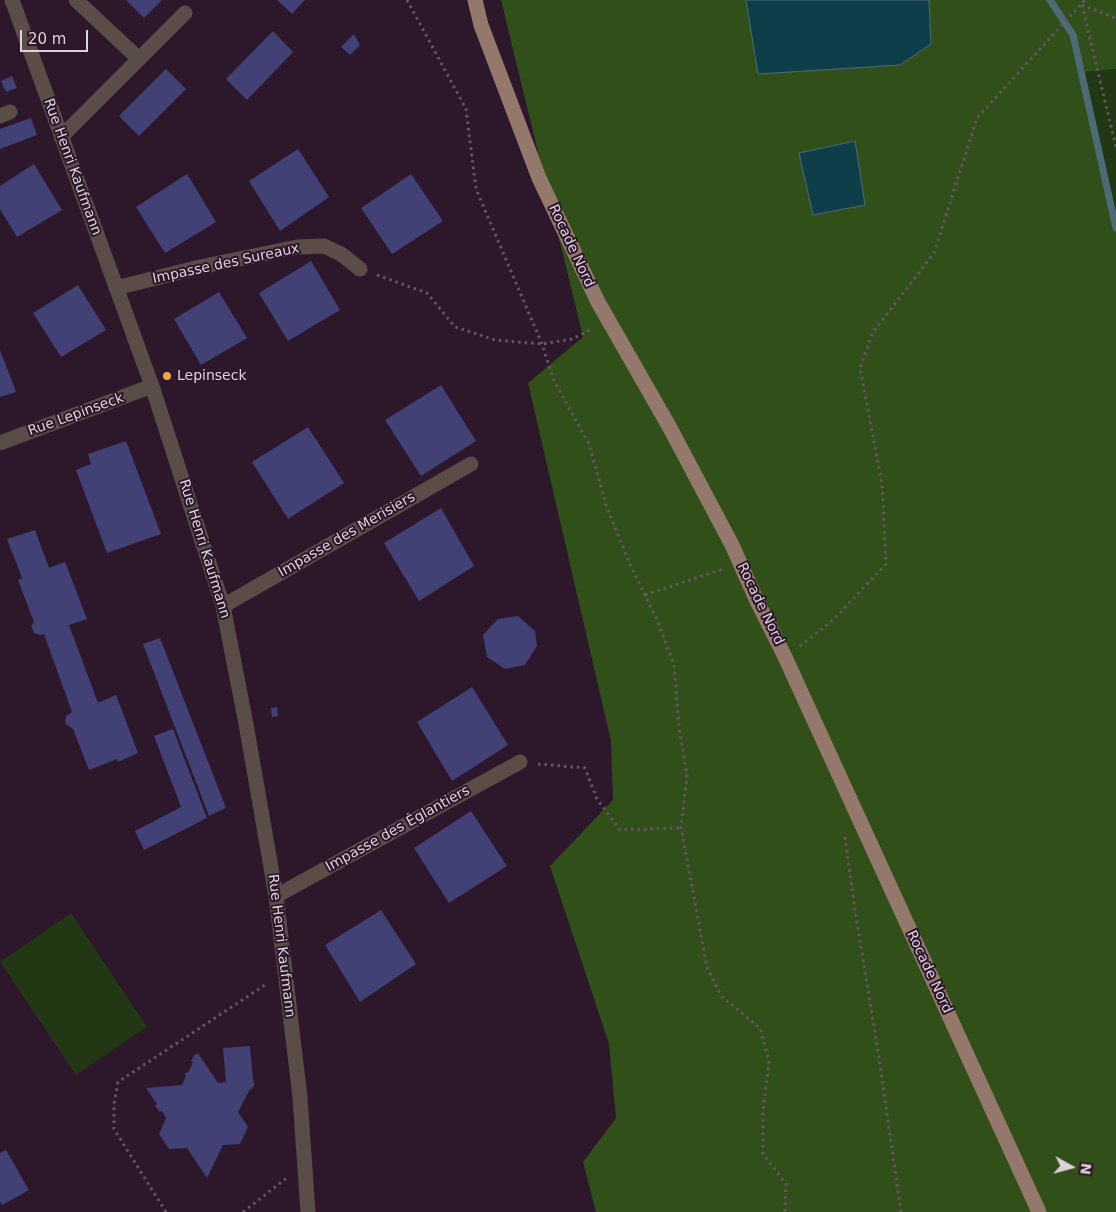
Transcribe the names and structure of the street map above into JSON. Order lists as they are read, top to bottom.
{
  "streets": {
    "main road": ["Rocade Nord"],
    "street": [
      "Rue Henri Kaufmann",
      "Impasse des Sureaux",
      "Rue Lepinseck",
      "Impasse des Merisiers",
      "Impasse des Églantiers"
    ]
  },
  "crossings": [
    ["Rue Henri Kaufmann", "Impasse des Sureaux"],
    ["Rue Henri Kaufmann", "Rue Lepinseck"],
    ["Rue Henri Kaufmann", "Impasse des Merisiers"],
    ["Rue Henri Kaufmann", "Impasse des Églantiers"]
  ],
  "places": ["Lepinseck"],
  "scale_bar": "20 m",
  "north": "right"
}
